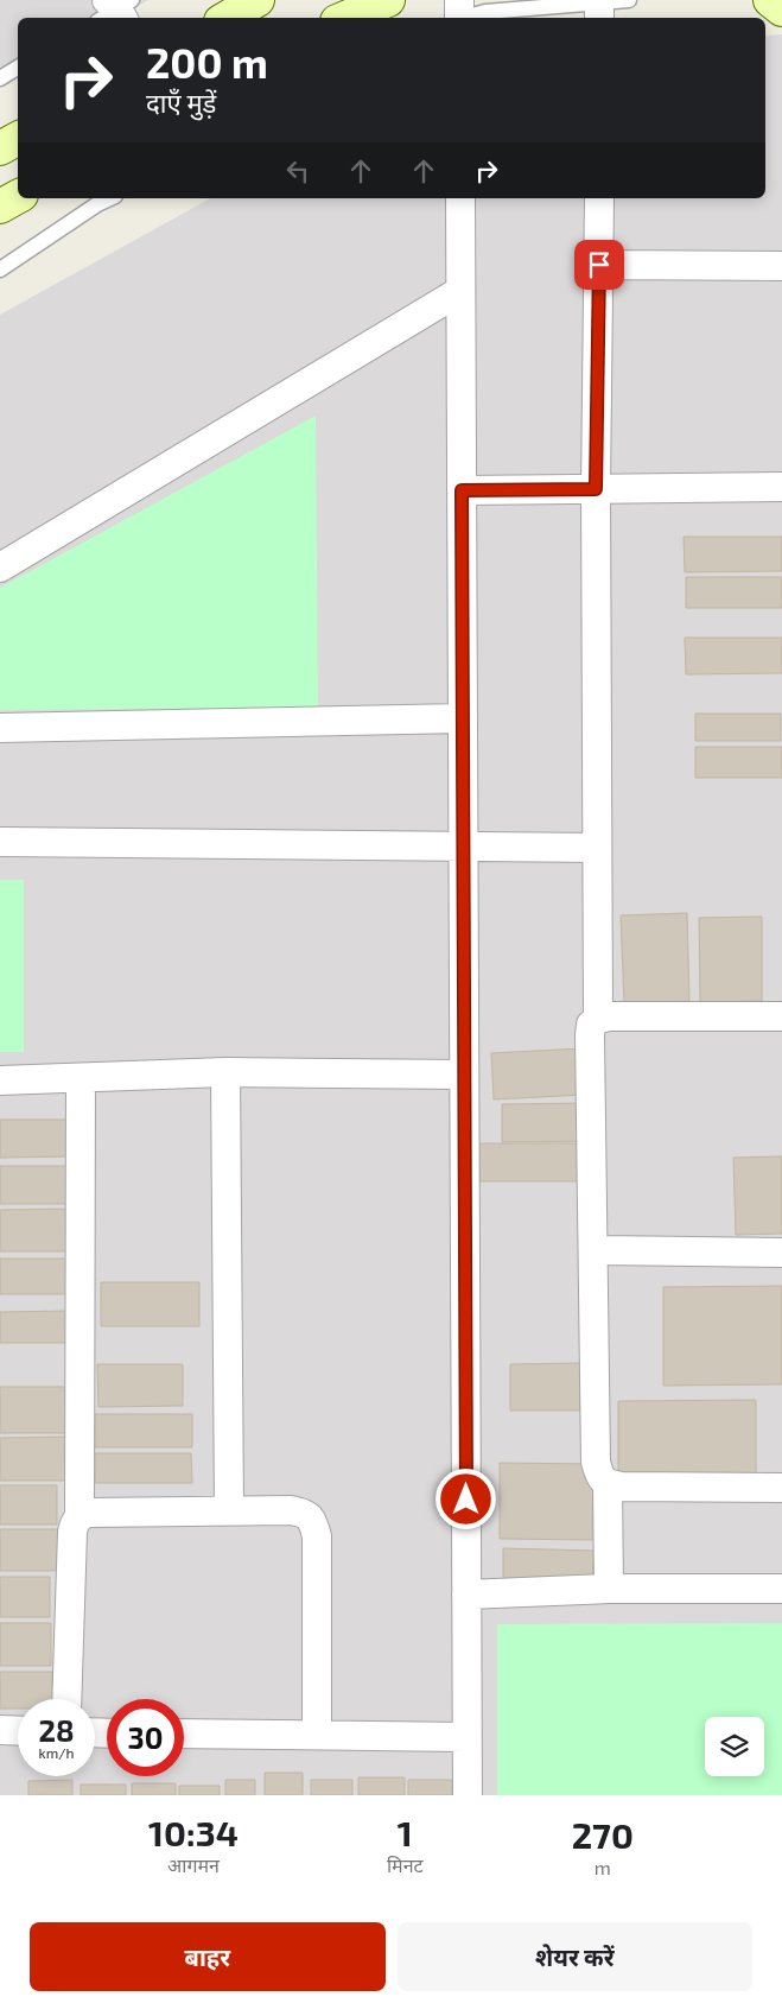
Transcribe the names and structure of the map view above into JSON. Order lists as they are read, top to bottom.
{
  "page": {
    "turn": ["200 m", "दाएँ मुड़ें"],
    "speed": "28 km/h",
    "limit": "30",
    "eta": [
      "10:34",
      "आगमन",
      "1",
      "मिनट",
      "270",
      "m"
    ],
    "buttons": ["बाहर", "शेयर करें"]
  }
}
